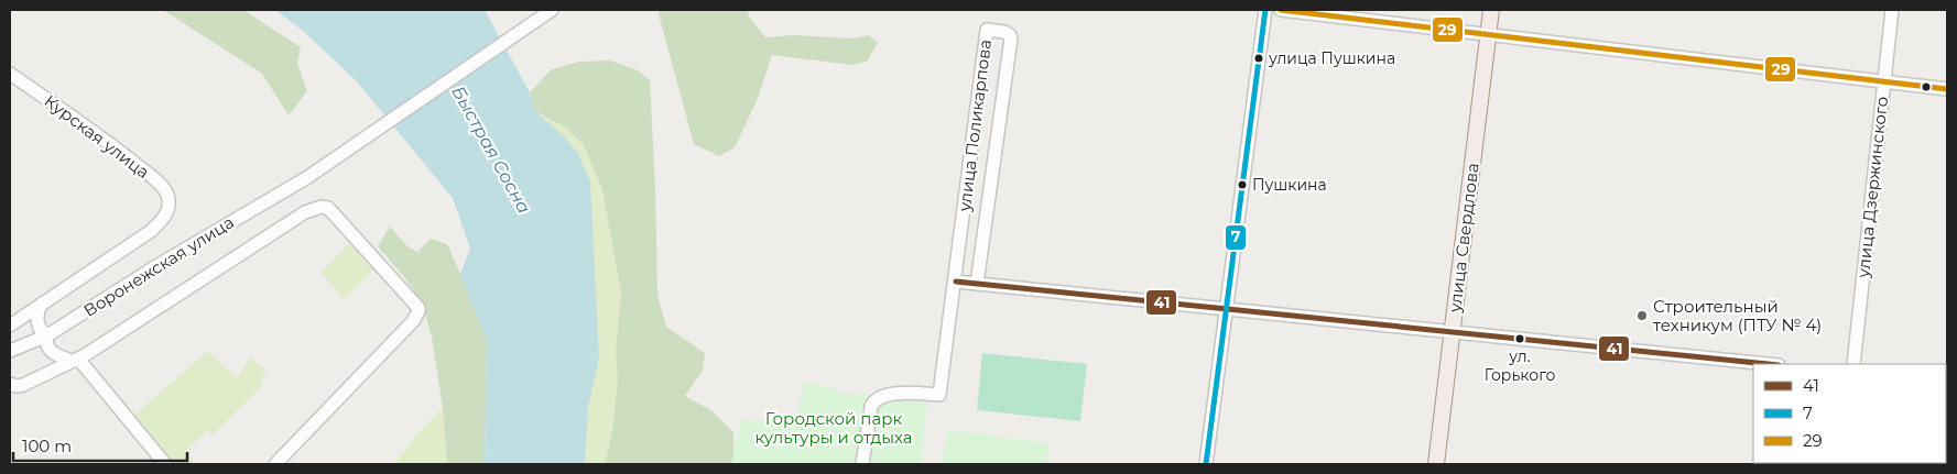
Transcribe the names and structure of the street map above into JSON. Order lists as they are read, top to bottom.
{
  "streets": {
    "main road": ["улица Свердлова"],
    "street": [
      "улица Поликарпова",
      "Курская улица",
      "улица Дзержинского",
      "Воронежская улица"
    ]
  },
  "water": ["Быстрая Сосна"],
  "parks": ["Городской парк культуры и отдыха"],
  "places": [
    "улица Пушкина",
    "Пушкина",
    "Строительный техникум (ПТУ № 4)",
    "ул. Горького"
  ],
  "lines": ["transit line 7", "transit line 29", "transit line 41"],
  "legend": ["41", "7", "29"],
  "scale_bar": "100 m"
}
